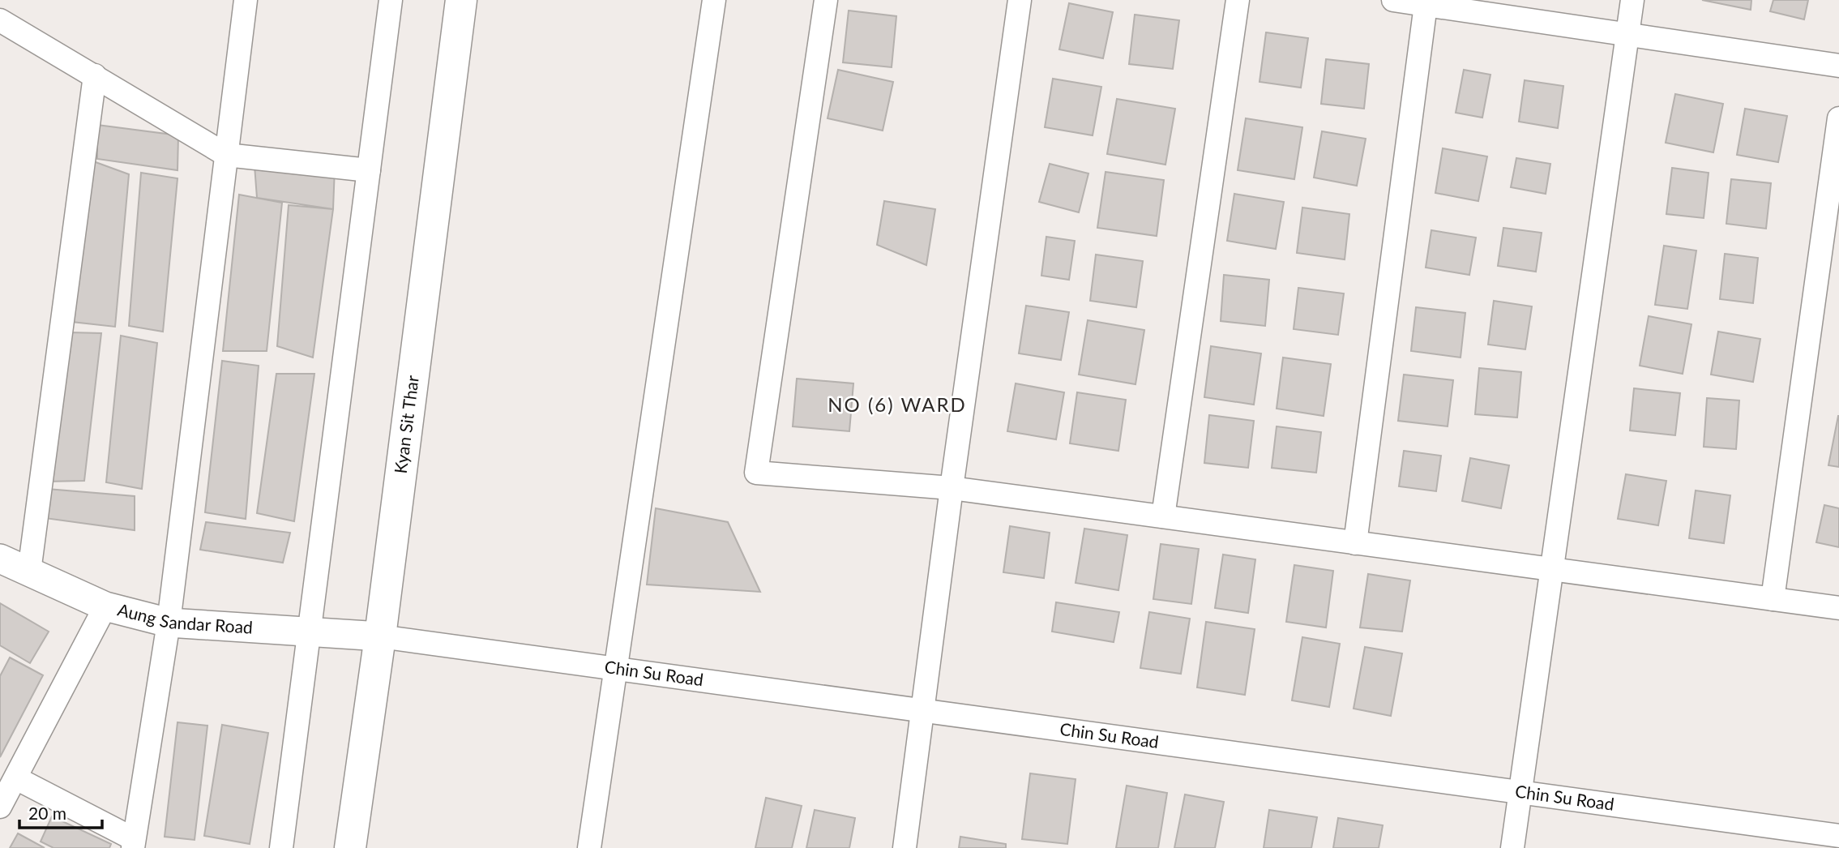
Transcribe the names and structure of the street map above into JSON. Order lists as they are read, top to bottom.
{
  "streets": {
    "main road": ["Kyan Sit Thar"],
    "street": ["Aung Sandar Road", "Chin Su Road"]
  },
  "crossings": [
    ["Kyan Sit Thar", "Aung Sandar Road"],
    ["Kyan Sit Thar", "Chin Su Road"],
    ["Aung Sandar Road", "Chin Su Road"]
  ],
  "districts": ["NO (6) WARD"],
  "scale_bar": "20 m"
}
